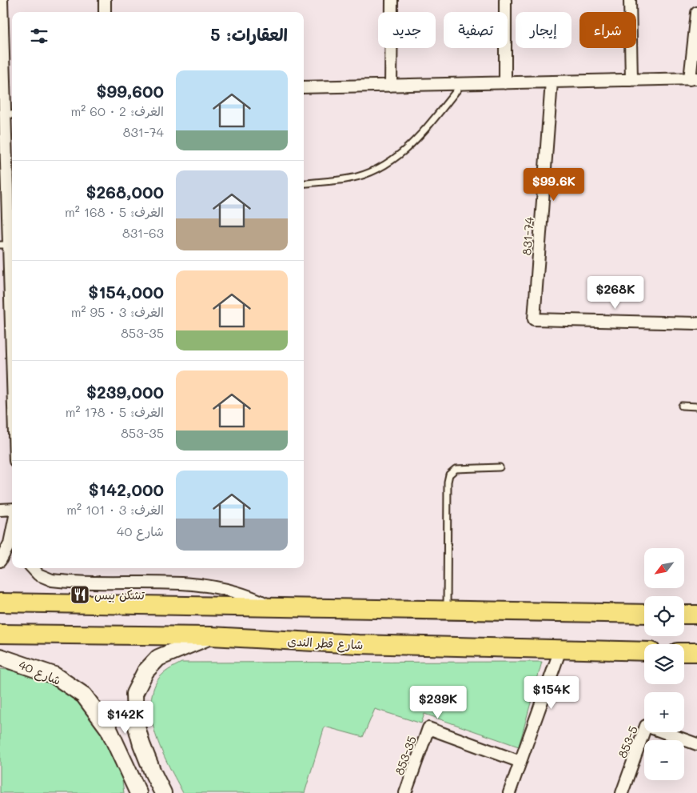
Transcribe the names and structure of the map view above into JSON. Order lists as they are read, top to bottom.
{
  "streets": {
    "main road": ["شارع قطر الندى", "شارع 40"],
    "street": ["831-74", "853-5", "853-35"]
  },
  "places": {
    "restaurant": ["تشكن بيس"]
  },
  "north": "bottom left",
  "page": {
    "chip": [
      "شراء",
      "إيجار",
      "تصفية",
      "جديد"
    ],
    "heading": "العقارات: 5",
    "list": [
      {
        "name": "$99,600",
        "note": "الغرف: 2 · 60 m² · 831-74"
      },
      {
        "name": "$268,000",
        "note": "الغرف: 5 · 168 m² · 831-63"
      },
      {
        "name": "$154,000",
        "note": "الغرف: 3 · 95 m² · 853-35"
      },
      {
        "name": "$239,000",
        "note": "الغرف: 5 · 178 m² · 853-35"
      },
      {
        "name": "$142,000",
        "note": "الغرف: 3 · 101 m² · شارع 40"
      }
    ],
    "price": [
      "$99.6K",
      "$268K",
      "$154K",
      "$239K",
      "$142K"
    ],
    "map_buttons": ["+", "−"]
  }
}
